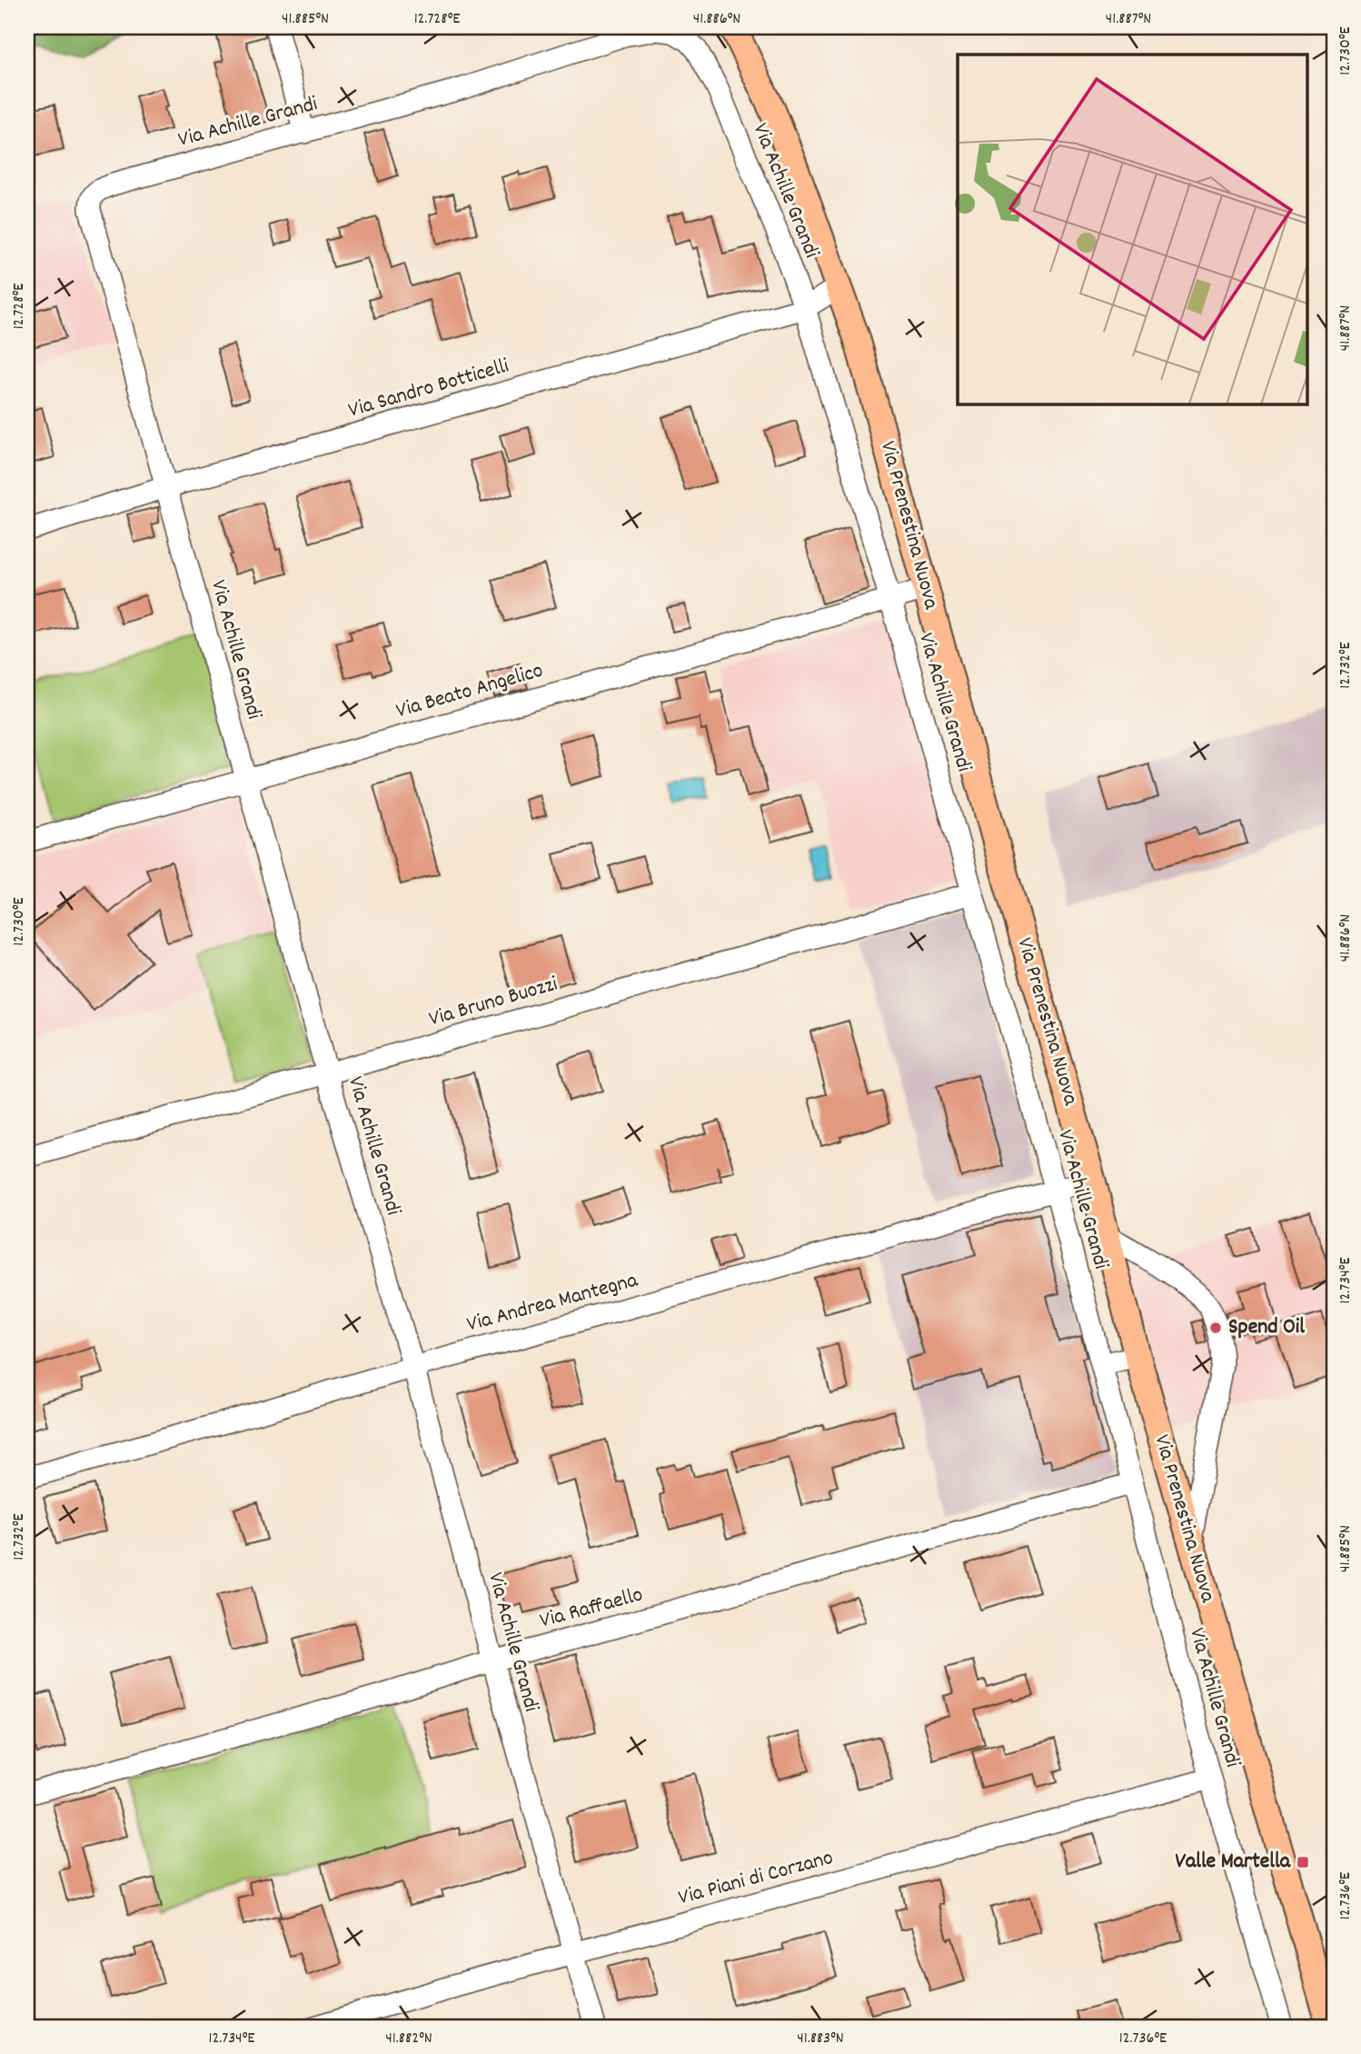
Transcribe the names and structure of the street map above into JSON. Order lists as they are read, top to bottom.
{
  "streets": {
    "main road": ["Via Prenestina Nuova"],
    "street": [
      "Via Achille Grandi",
      "Via Sandro Botticelli",
      "Via Beato Angelico",
      "Via Bruno Buozzi",
      "Via Andrea Mantegna",
      "Via Raffaello",
      "Via Piani di Corzano"
    ]
  },
  "crossings": [
    ["Via Achille Grandi", "Via Sandro Botticelli"],
    ["Via Achille Grandi", "Via Beato Angelico"],
    ["Via Achille Grandi", "Via Bruno Buozzi"],
    ["Via Achille Grandi", "Via Andrea Mantegna"],
    ["Via Achille Grandi", "Via Raffaello"],
    ["Via Achille Grandi", "Via Piani di Corzano"],
    ["Via Sandro Botticelli", "Via Prenestina Nuova"],
    ["Via Prenestina Nuova", "Via Beato Angelico"],
    ["Via Prenestina Nuova", "Via Andrea Mantegna"]
  ],
  "places": {
    "other": ["Spend Oil"],
    "transit": ["Valle Martella"]
  },
  "coordinates": [
    "41.885°N",
    "12.728°E",
    "41.886°N",
    "41.887°N",
    "12.730°E",
    "12.732°E",
    "12.734°E",
    "12.736°E",
    "41.882°N",
    "41.883°N"
  ]
}
